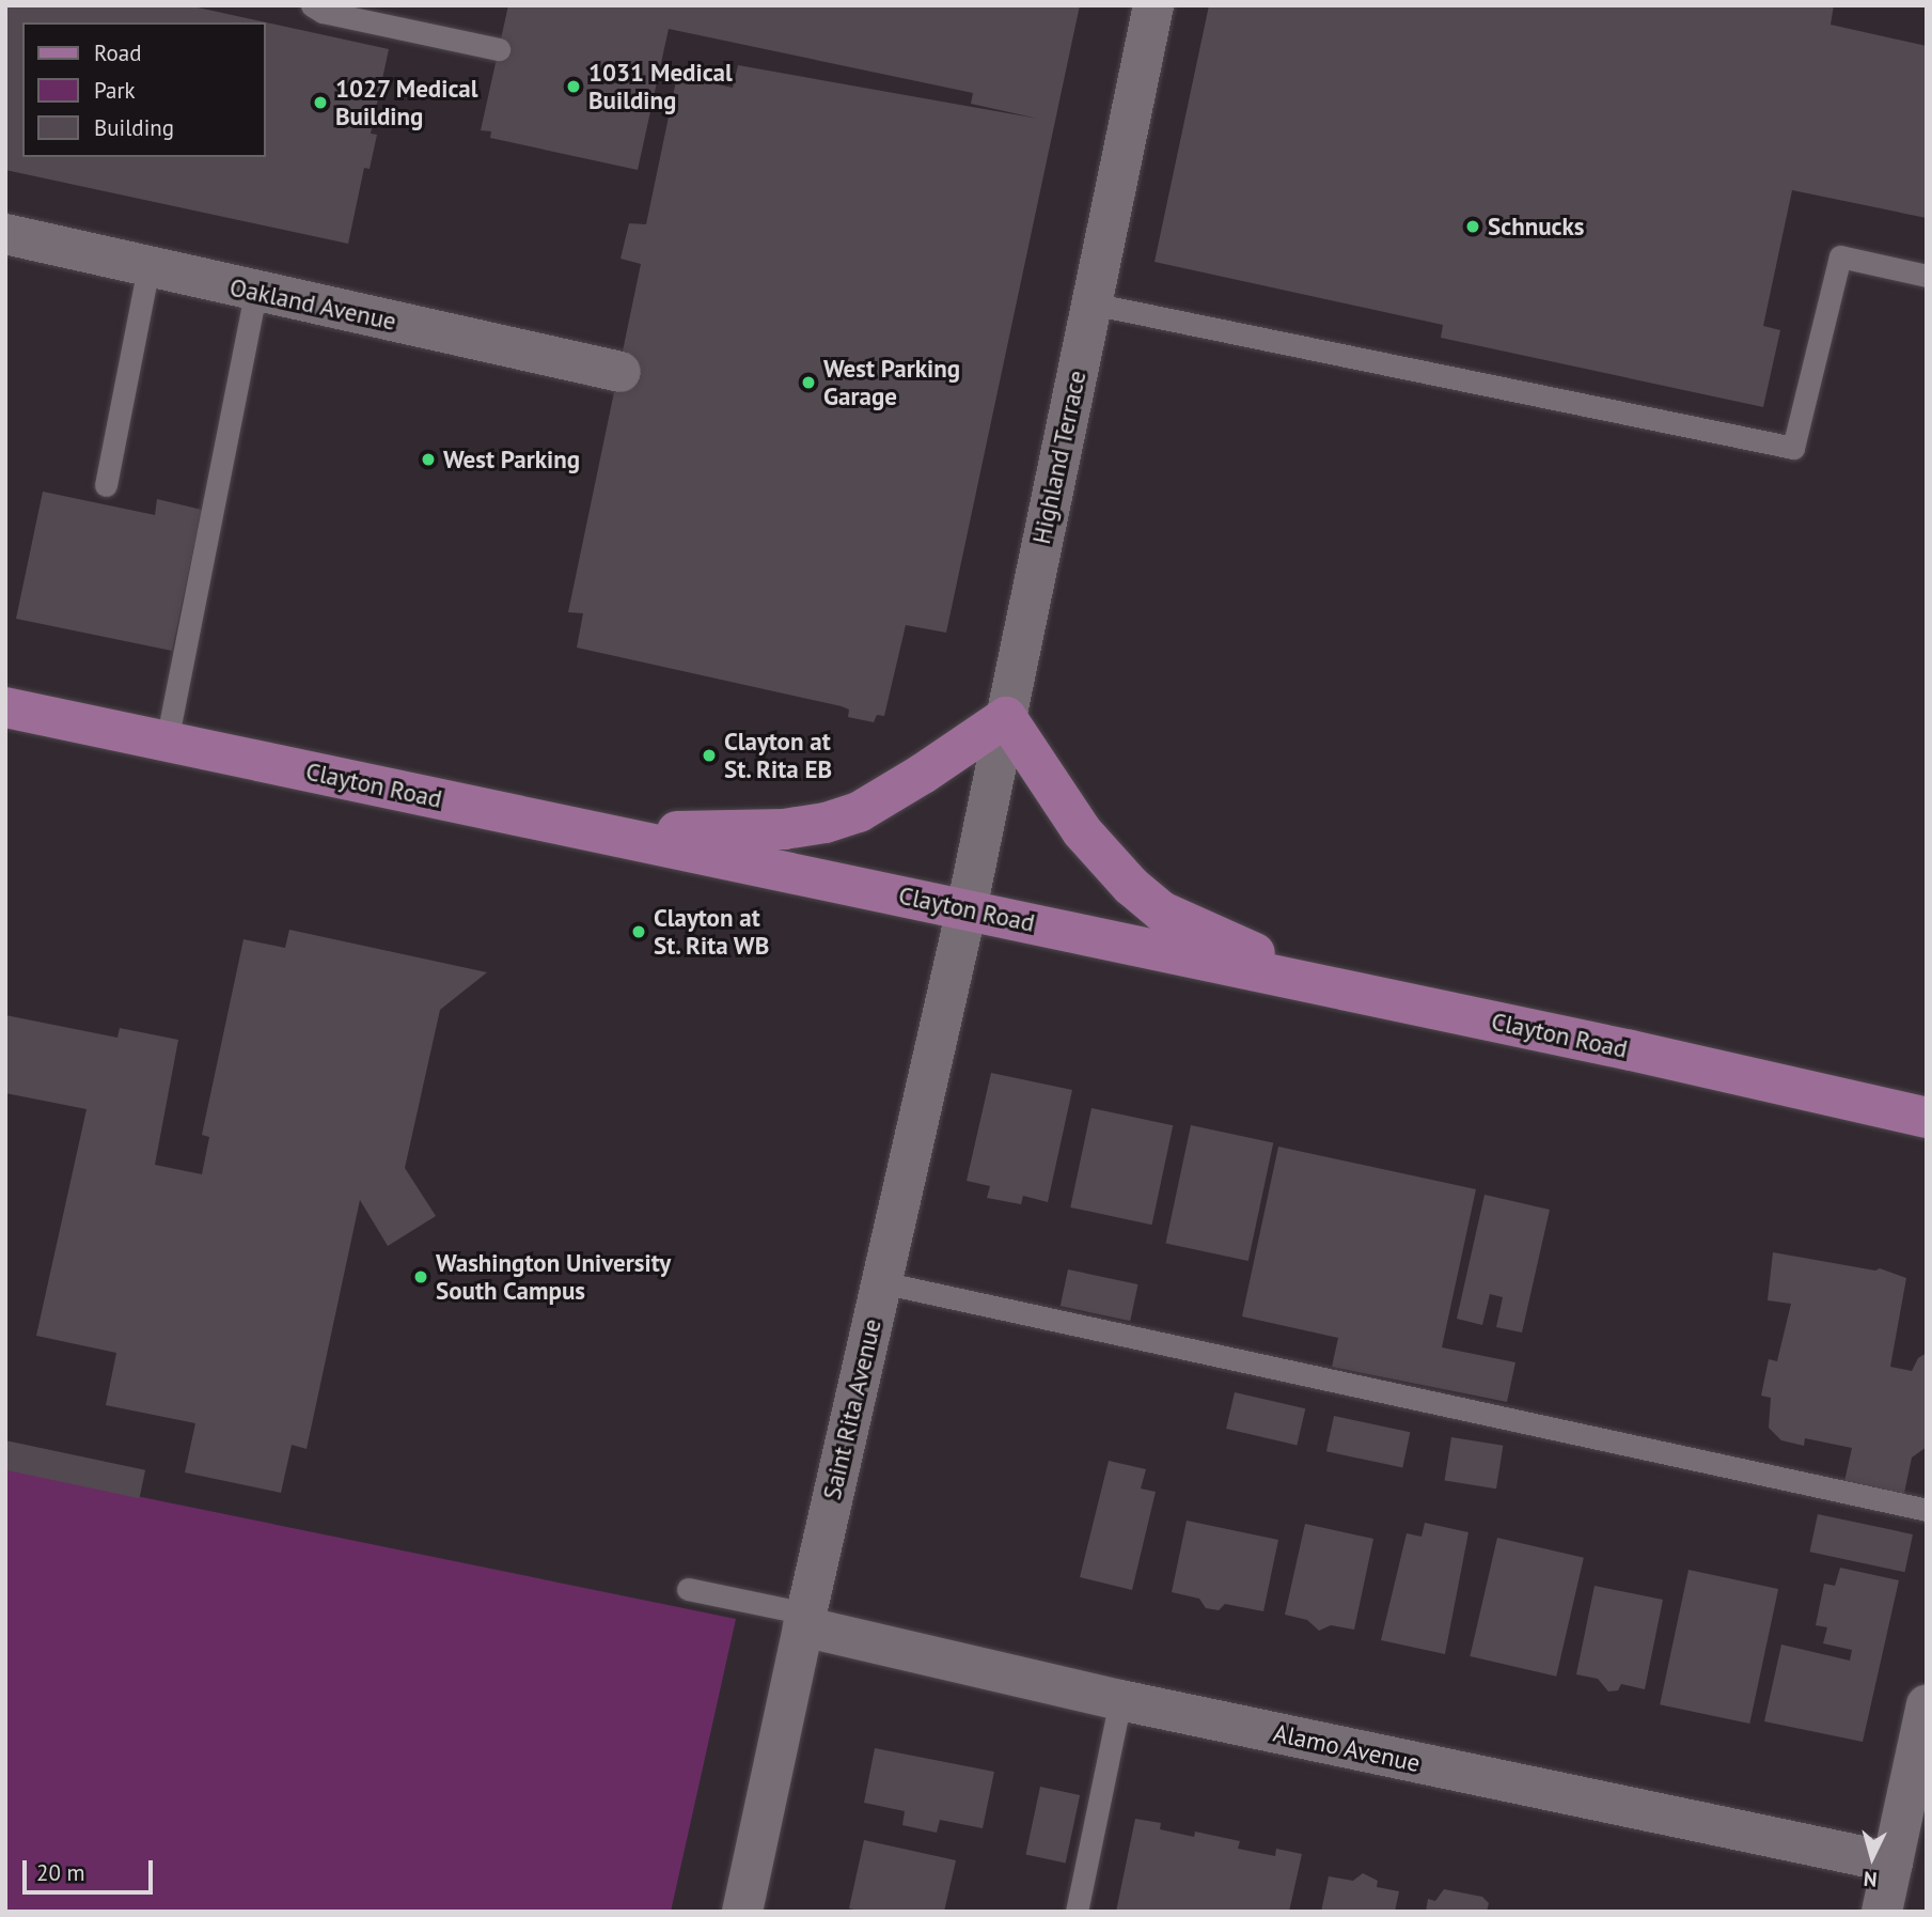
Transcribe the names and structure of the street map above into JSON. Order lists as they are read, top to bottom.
{
  "streets": {
    "main road": ["Clayton Road"],
    "street": [
      "Oakland Avenue",
      "Highland Terrace",
      "Saint Rita Avenue",
      "Alamo Avenue"
    ]
  },
  "crossings": [
    ["Highland Terrace", "Clayton Road"],
    ["Highland Terrace", "Saint Rita Avenue"],
    ["Clayton Road", "Saint Rita Avenue"],
    ["Saint Rita Avenue", "Alamo Avenue"]
  ],
  "places": [
    "1031 Medical Building",
    "1027 Medical Building",
    "Schnucks",
    "West Parking Garage",
    "West Parking",
    "Clayton at St. Rita EB",
    "Clayton at St. Rita WB",
    "Washington University South Campus"
  ],
  "legend": ["Road", "Park", "Building"],
  "scale_bar": "20 m",
  "north": "bottom"
}
